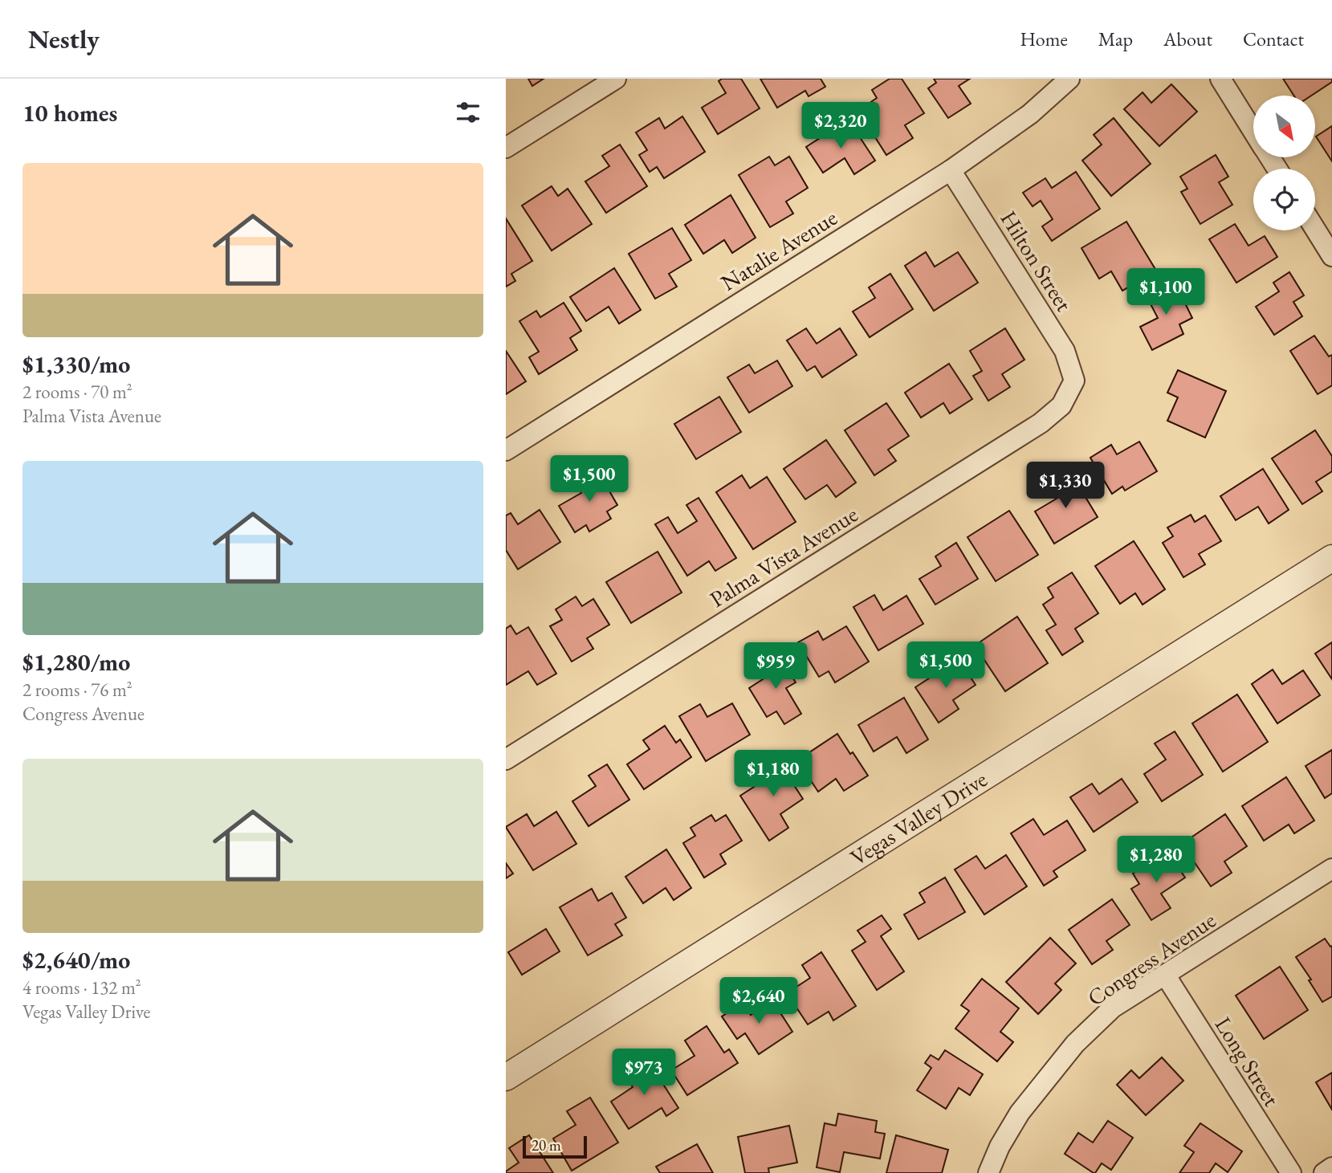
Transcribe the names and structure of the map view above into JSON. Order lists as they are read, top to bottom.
{
  "streets": {
    "street": [
      "Natalie Avenue",
      "Hilton Street",
      "Palma Vista Avenue",
      "Vegas Valley Drive",
      "Congress Avenue",
      "Long Street"
    ]
  },
  "crossings": [
    ["Natalie Avenue", "Hilton Street"],
    ["Hilton Street", "Palma Vista Avenue"],
    ["Congress Avenue", "Long Street"]
  ],
  "scale_bar": "20 m",
  "north": "bottom right",
  "page": {
    "header": "Nestly",
    "nav": [
      "Home",
      "Map",
      "About",
      "Contact"
    ],
    "heading": "10 homes",
    "price": [
      "$2,320",
      "$1,100",
      "$1,500",
      "$1,330",
      "$1,500",
      "$959",
      "$1,180",
      "$1,280",
      "$2,640",
      "$973"
    ],
    "list": [
      {
        "name": "$1,330/mo",
        "note": "2 rooms · 70 m² · Palma Vista Avenue"
      },
      {
        "name": "$1,280/mo",
        "note": "2 rooms · 76 m² · Congress Avenue"
      },
      {
        "name": "$2,640/mo",
        "note": "4 rooms · 132 m² · Vegas Valley Drive"
      }
    ],
    "scale": "20 m"
  }
}
